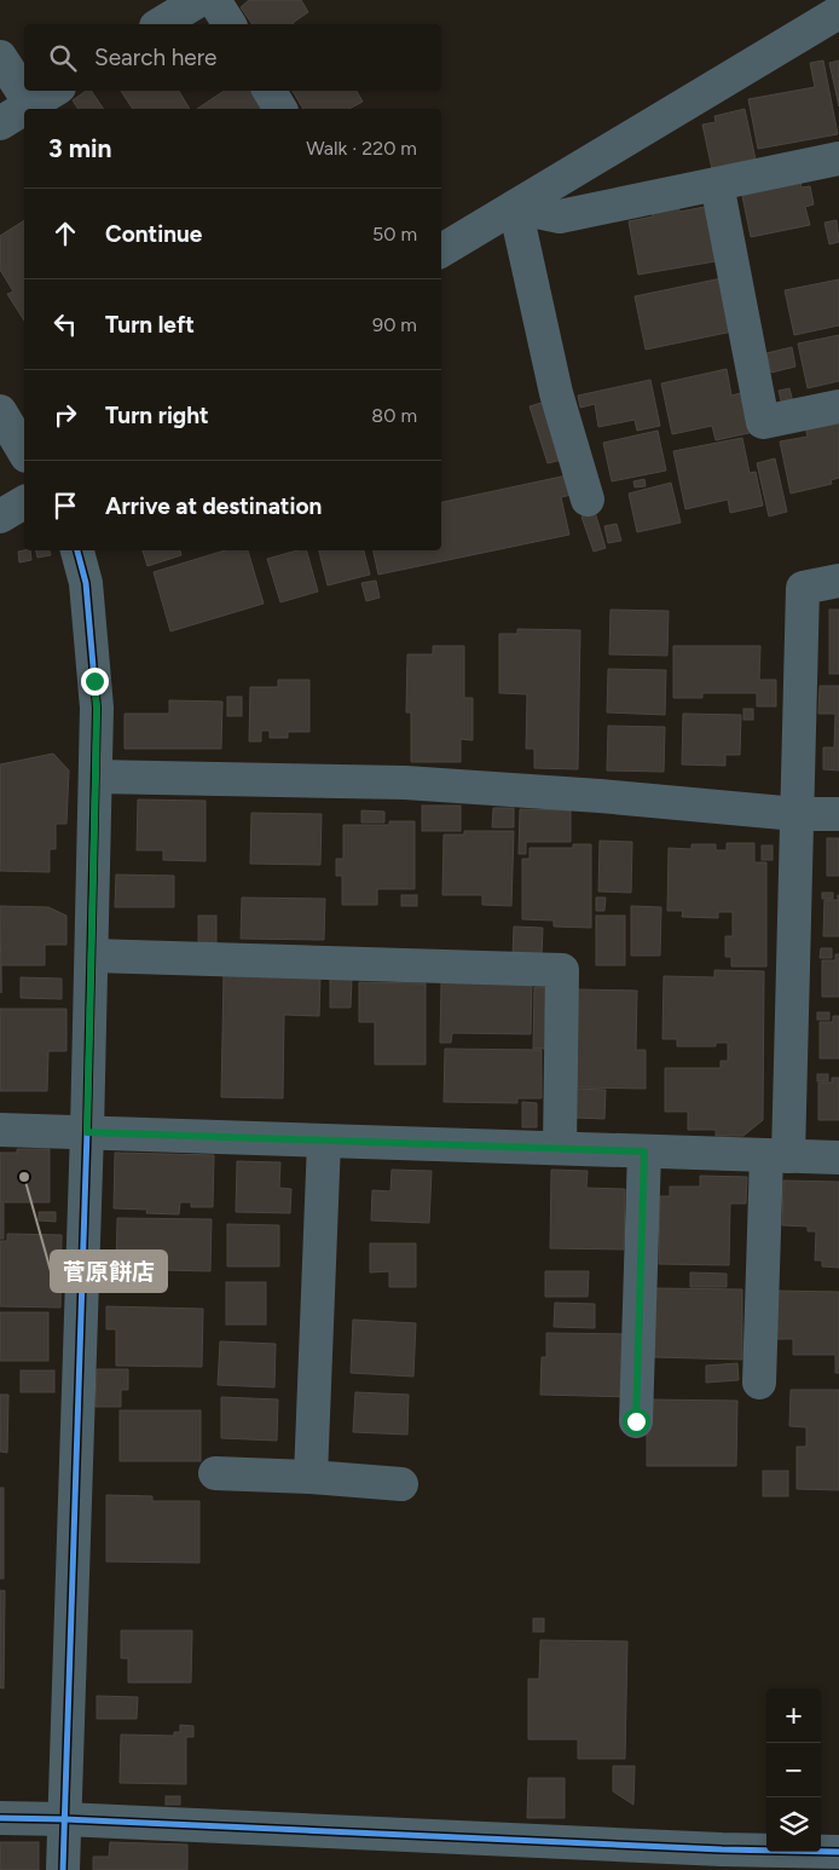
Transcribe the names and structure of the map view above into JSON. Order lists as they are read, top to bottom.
{
  "places": ["菅原餅店"],
  "page": {
    "search": "Search here",
    "heading": ["3 min", "Walk · 220 m"],
    "list": [
      ["Continue", "50 m"],
      ["Turn left", "90 m"],
      ["Turn right", "80 m"],
      "Arrive at destination"
    ],
    "map_buttons": ["+", "−"]
  }
}
